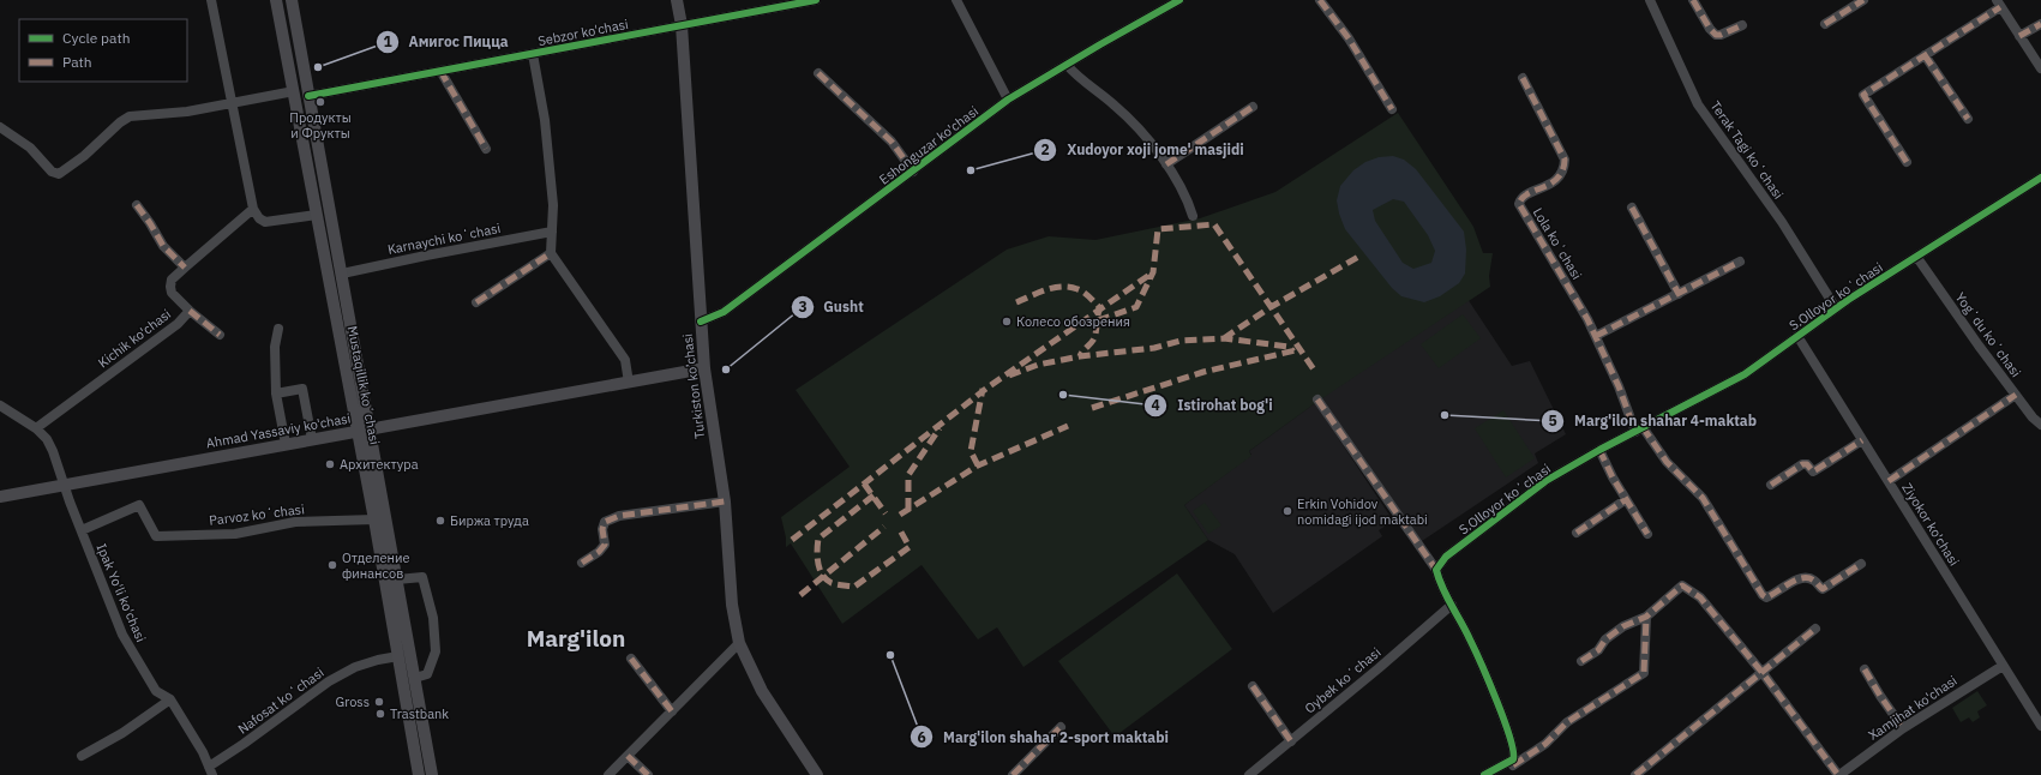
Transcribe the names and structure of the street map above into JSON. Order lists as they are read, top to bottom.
{
  "streets": {
    "main road": ["Mustaqillik koʻchasi", "Turkiston ko’chasi", "Ahmad Yassaviy ko'chasi"],
    "street": [
      "Sebzor ko'chasi",
      "Eshonguzar ko'chasi",
      "Terak Tagi koʻchasi",
      "Karnaychi koʻchasi",
      "Lola koʻchasi",
      "S.Olloyor koʻchasi",
      "Yogʻdu koʻchasi",
      "Kichik ko'chasi",
      "Parvoz koʻchasi",
      "Ziyokor ko'chasi",
      "Ipak Yo'li ko'chasi",
      "Oybek koʻchasi",
      "Nafosat koʻchasi",
      "Xamjihat ko'chasi"
    ]
  },
  "crossings": [
    ["Sebzor ko'chasi", "Mustaqillik koʻchasi"],
    ["Sebzor ko'chasi", "Turkiston ko’chasi"],
    ["Eshonguzar ko'chasi", "Turkiston ko’chasi"],
    ["Terak Tagi koʻchasi", "S.Olloyor koʻchasi"],
    ["Karnaychi koʻchasi", "Mustaqillik koʻchasi"],
    ["Lola koʻchasi", "S.Olloyor koʻchasi"],
    ["S.Olloyor koʻchasi", "Yogʻdu koʻchasi"],
    ["S.Olloyor koʻchasi", "Ziyokor ko'chasi"],
    ["Mustaqillik koʻchasi", "Ahmad Yassaviy ko'chasi"],
    ["Mustaqillik koʻchasi", "Parvoz koʻchasi"],
    ["Mustaqillik koʻchasi", "Nafosat koʻchasi"],
    ["Turkiston ko’chasi", "Ahmad Yassaviy ko'chasi"],
    ["Ahmad Yassaviy ko'chasi", "Ipak Yo'li ko'chasi"],
    ["Parvoz koʻchasi", "Ipak Yo'li ko'chasi"],
    ["Ziyokor ko'chasi", "Xamjihat ko'chasi"],
    ["Ipak Yo'li ko'chasi", "Nafosat koʻchasi"]
  ],
  "districts": ["Marg'ilon"],
  "places": [
    "Амигос Пицца",
    "Продукты и Фрукты",
    "Xudoyor xoji jome' masjidi",
    "Колесо обозрения",
    "Gusht",
    "Istirohat bog'i",
    "Marg'ilon shahar 4-maktab",
    "Архитектура",
    "Erkin Vohidov nomidagi ijod maktabi",
    "Биржа труда",
    "Отделение финансов",
    "Marg'ilon shahar 2-sport maktabi",
    "Gross",
    "Trastbank"
  ],
  "legend": ["Cycle path", "Path"]
}
